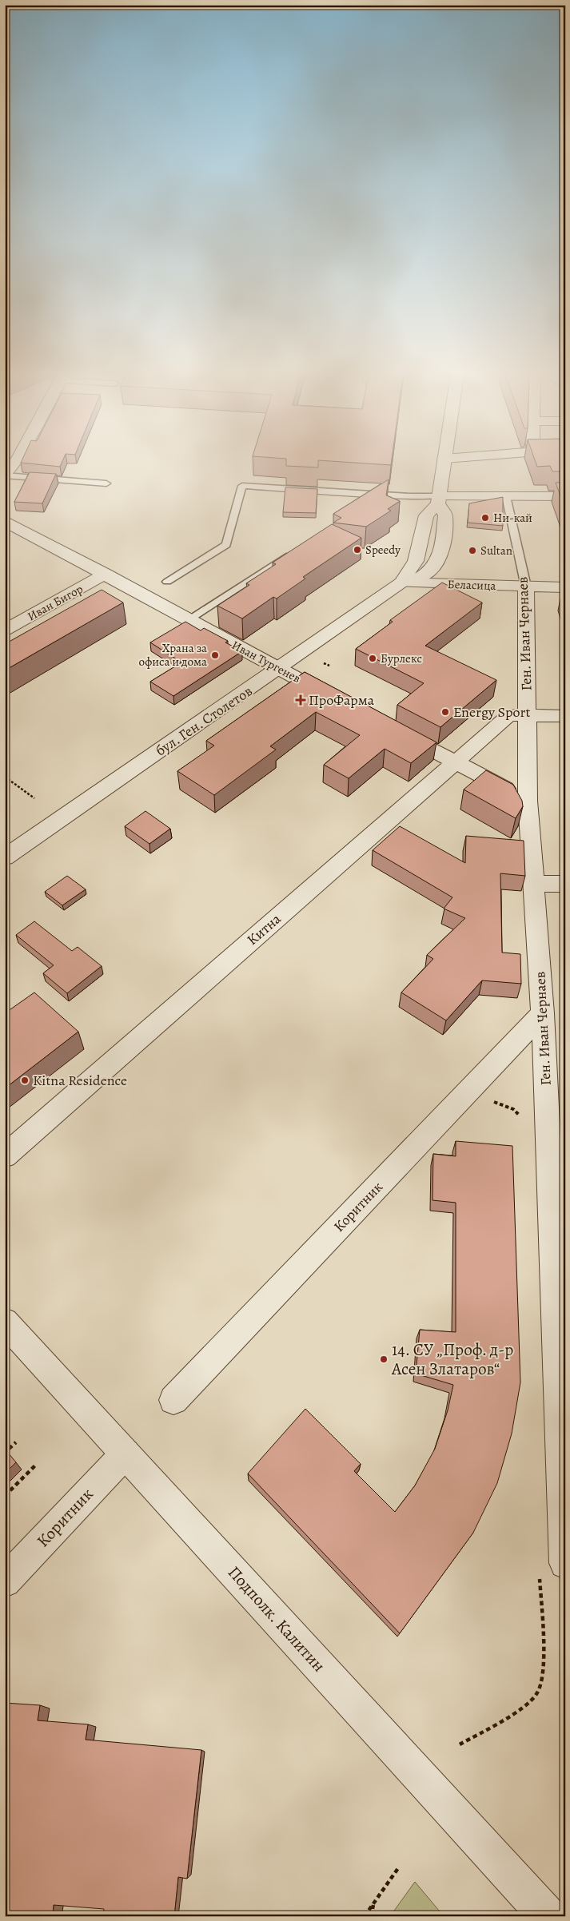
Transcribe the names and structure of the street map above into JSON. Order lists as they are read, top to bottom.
{
  "streets": {
    "street": [
      "Беласица",
      "Иван Бигор",
      "Ген. Иван Чернаев",
      "Иван Тургенев",
      "бул. Ген. Столетов",
      "Китна",
      "Коритник",
      "Подполк. Калитин"
    ]
  },
  "crossings": [
    ["Беласица", "Ген. Иван Чернаев"],
    ["Беласица", "бул. Ген. Столетов"],
    ["Иван Бигор", "Иван Тургенев"],
    ["Ген. Иван Чернаев", "Китна"],
    ["Ген. Иван Чернаев", "Коритник"],
    ["Иван Тургенев", "бул. Ген. Столетов"],
    ["Коритник", "Подполк. Калитин"]
  ],
  "places": {
    "other": [
      "Ни-кай",
      "Speedy",
      "Sultan",
      "Храна за офиса и дома",
      "Бурлекс",
      "Energy Sport",
      "Kitna Residence",
      "14. СУ „Проф. д-р Асен Златаров“"
    ],
    "health": ["ПроФарма"]
  }
}
